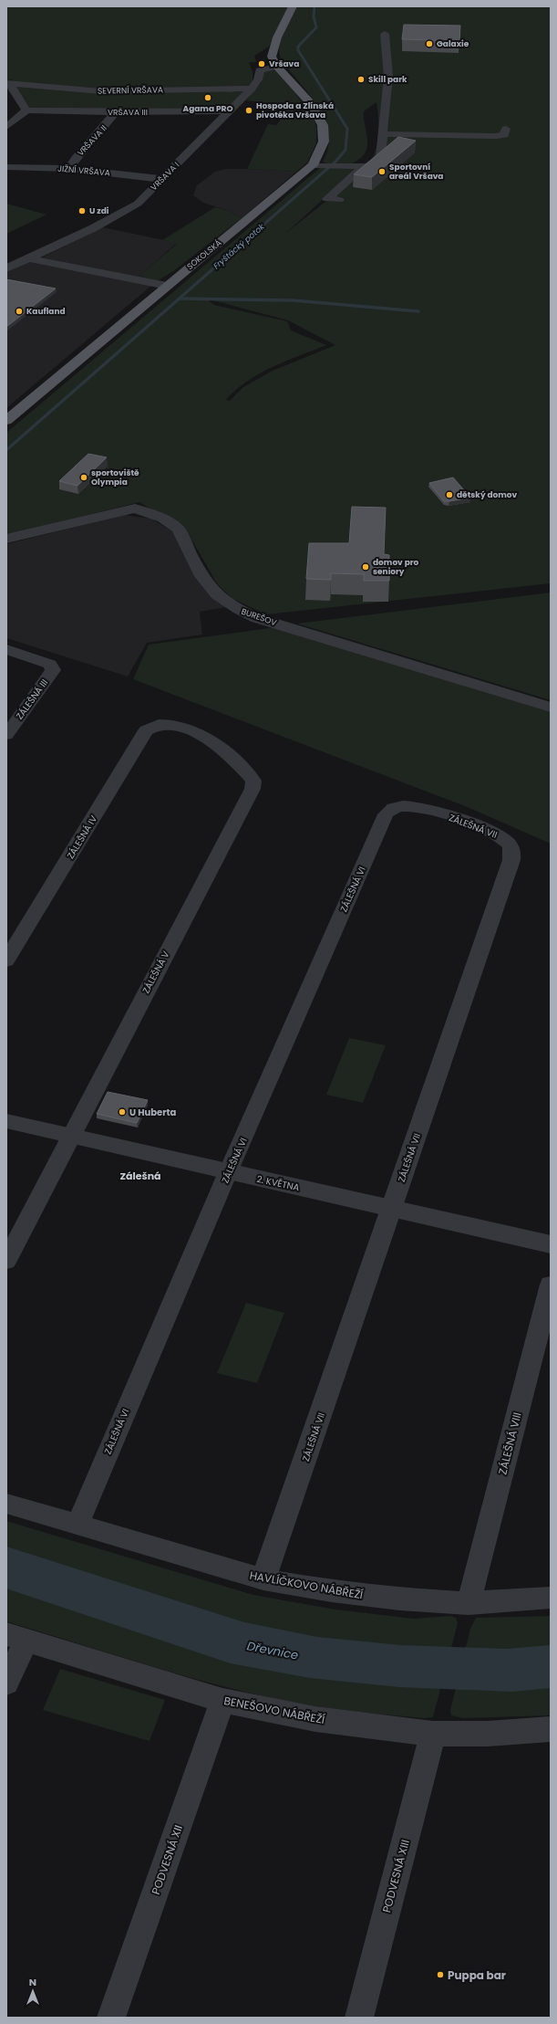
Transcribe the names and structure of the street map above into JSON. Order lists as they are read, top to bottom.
{
  "streets": {
    "main road": ["SOKOLSKÁ"],
    "street": [
      "SEVERNÍ VRŠAVA",
      "VRŠAVA III",
      "VRŠAVA II",
      "JIŽNÍ VRŠAVA",
      "VRŠAVA I",
      "BUREŠOV",
      "ZÁLEŠNÁ III",
      "ZÁLEŠNÁ VII",
      "ZÁLEŠNÁ IV",
      "ZÁLEŠNÁ VI",
      "ZÁLEŠNÁ V",
      "2. KVĚTNA",
      "ZÁLEŠNÁ VIII",
      "HAVLÍČKOVO NÁBŘEŽÍ",
      "BENEŠOVO NÁBŘEŽÍ",
      "PODVESNÁ XII",
      "PODVESNÁ XIII"
    ]
  },
  "crossings": [
    ["SEVERNÍ VRŠAVA", "VRŠAVA I"],
    ["VRŠAVA III", "VRŠAVA II"],
    ["VRŠAVA III", "VRŠAVA I"],
    ["VRŠAVA II", "JIŽNÍ VRŠAVA"],
    ["JIŽNÍ VRŠAVA", "VRŠAVA I"],
    ["VRŠAVA I", "SOKOLSKÁ"],
    ["ZÁLEŠNÁ VII", "ZÁLEŠNÁ VI"],
    ["ZÁLEŠNÁ VII", "2. KVĚTNA"],
    ["ZÁLEŠNÁ VII", "HAVLÍČKOVO NÁBŘEŽÍ"],
    ["ZÁLEŠNÁ IV", "ZÁLEŠNÁ V"],
    ["ZÁLEŠNÁ VI", "2. KVĚTNA"],
    ["ZÁLEŠNÁ VI", "HAVLÍČKOVO NÁBŘEŽÍ"],
    ["ZÁLEŠNÁ V", "2. KVĚTNA"],
    ["ZÁLEŠNÁ VIII", "HAVLÍČKOVO NÁBŘEŽÍ"],
    ["BENEŠOVO NÁBŘEŽÍ", "PODVESNÁ XII"],
    ["BENEŠOVO NÁBŘEŽÍ", "PODVESNÁ XIII"]
  ],
  "districts": ["Zálešná"],
  "water": ["Fryštácký potok", "Dřevnice"],
  "places": [
    "Galaxie",
    "Vršava",
    "Skill park",
    "Agama PRO",
    "Hospoda a Zlínská pivotéka Vršava",
    "Sportovní areál Vršava",
    "U zdi",
    "Kaufland",
    "sportoviště Olympia",
    "dětský domov",
    "domov pro seniory",
    "U Huberta",
    "Puppa bar"
  ],
  "north": "top"
}
